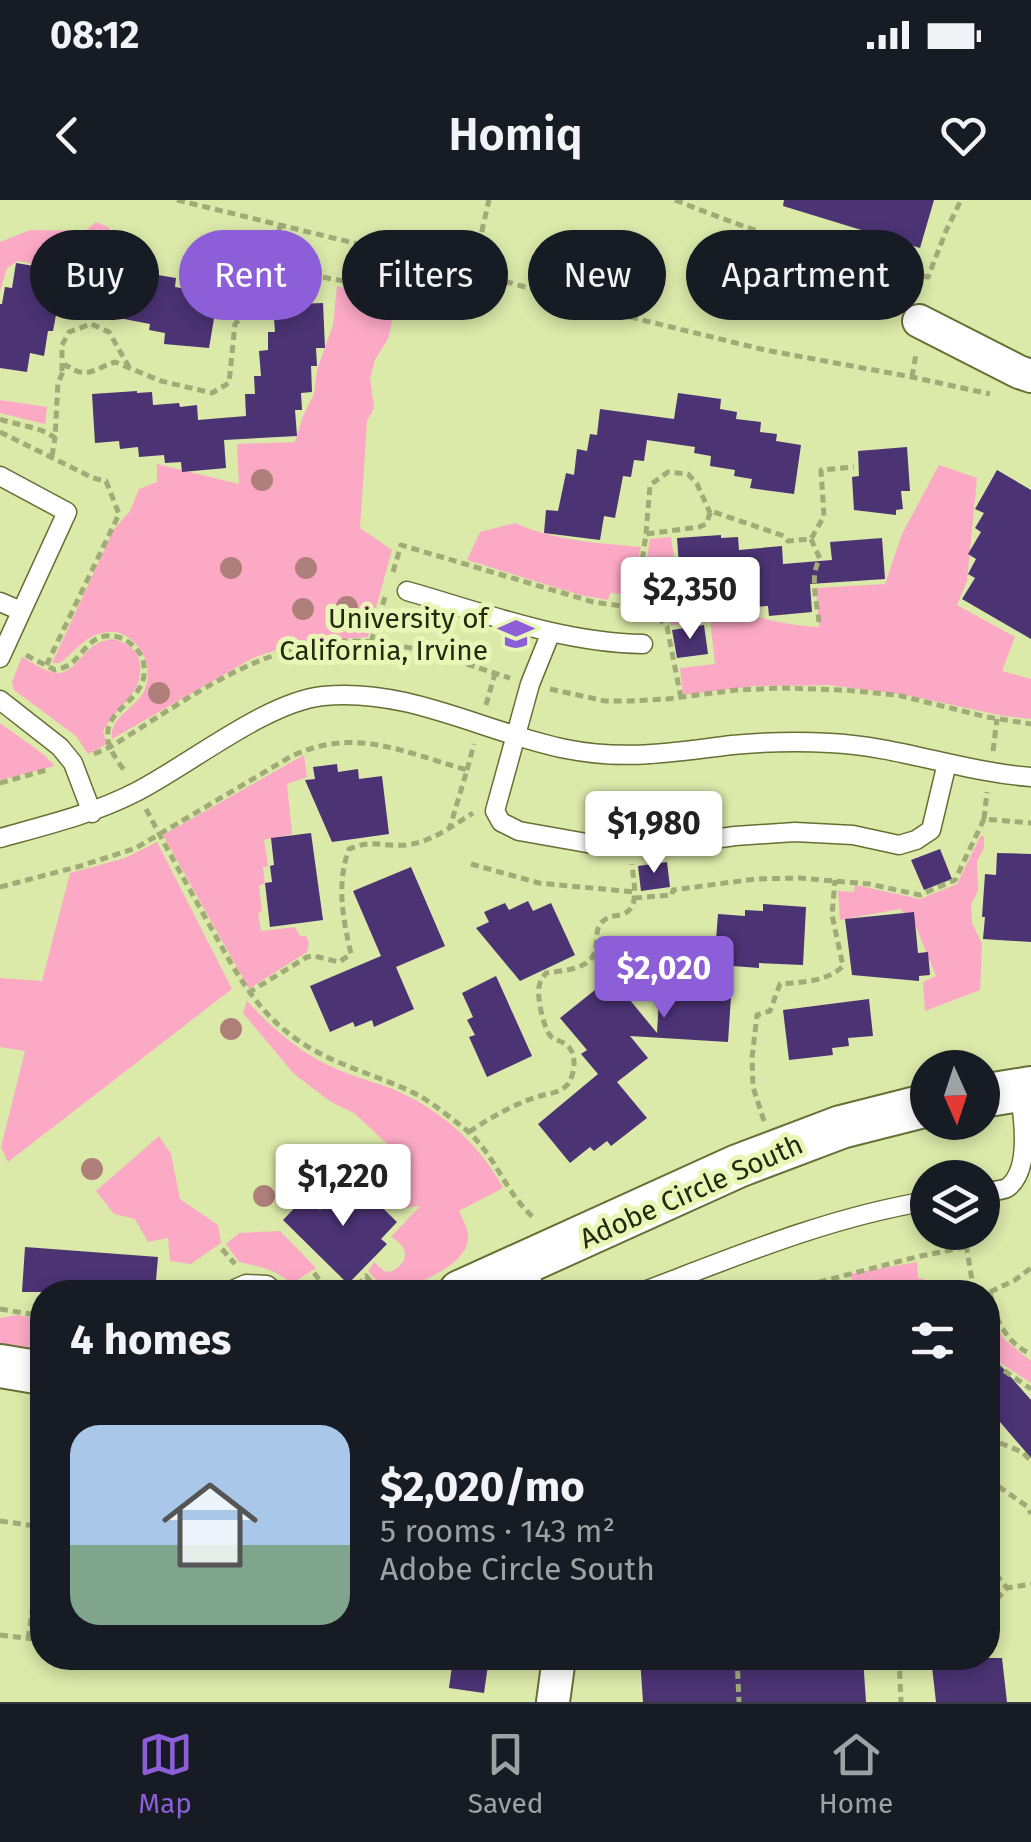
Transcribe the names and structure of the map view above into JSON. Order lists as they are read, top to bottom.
{
  "streets": {
    "street": ["Adobe Circle South"]
  },
  "places": {
    "school or university": ["University of California, Irvine"]
  },
  "north": "bottom",
  "page": {
    "status": "08:12",
    "header": "Homiq",
    "chip": [
      "Buy",
      "Rent",
      "Filters",
      "New",
      "Apartment"
    ],
    "price": [
      "$2,350",
      "$1,980",
      "$2,020",
      "$1,220"
    ],
    "heading": "4 homes",
    "list": [
      {
        "name": "$2,020/mo",
        "note": "5 rooms · 143 m² · Adobe Circle South"
      }
    ],
    "tabs": ["Map", "Saved", "Home"]
  }
}
